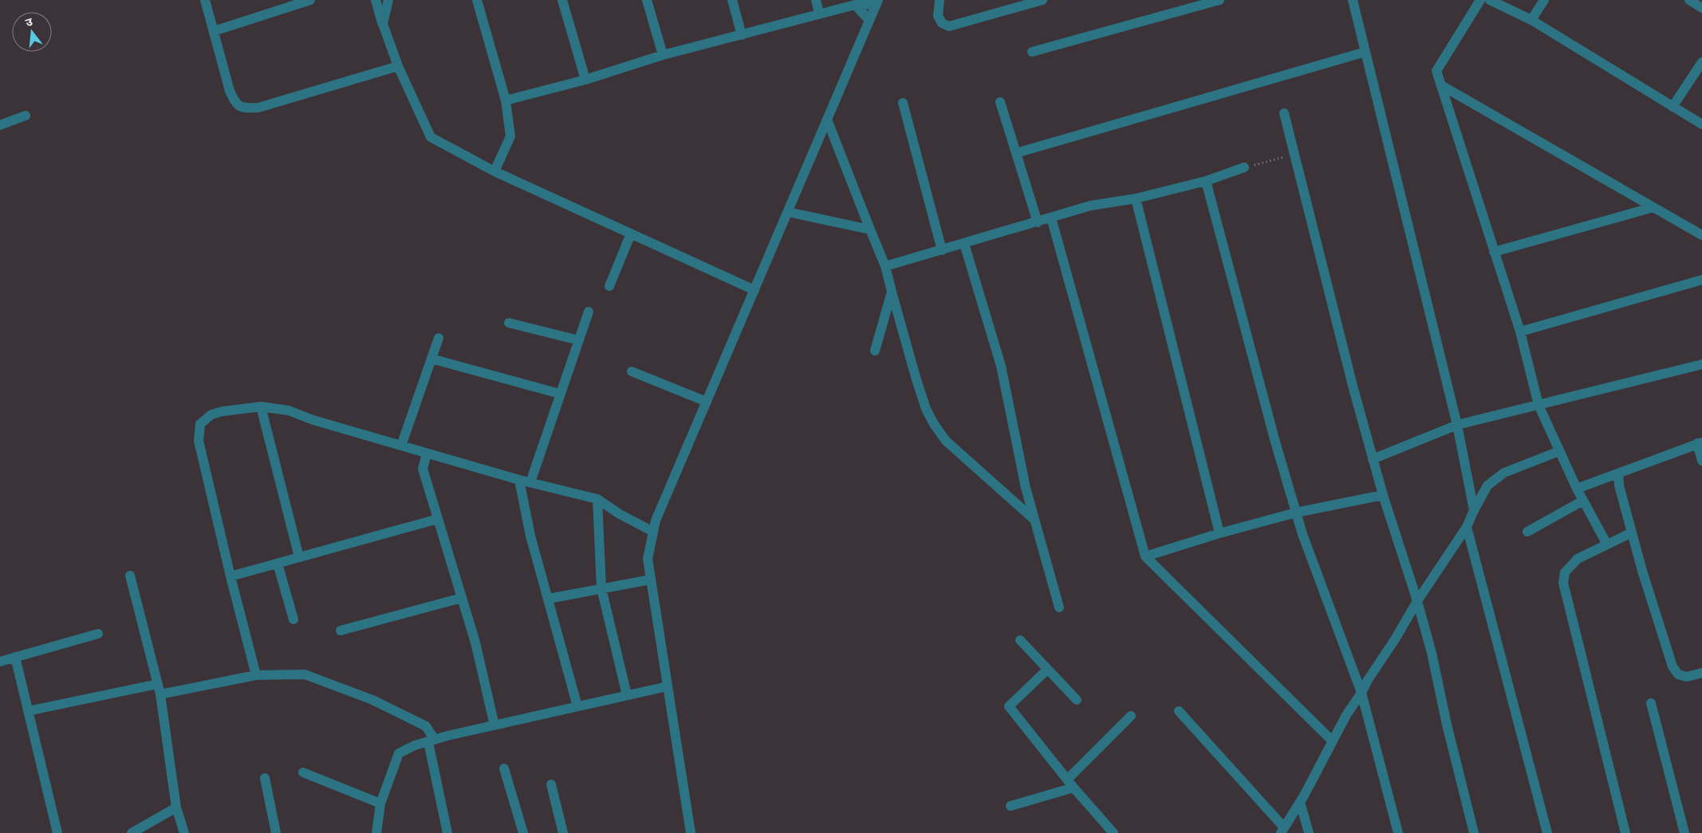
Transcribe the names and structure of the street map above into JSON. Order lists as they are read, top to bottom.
{
  "north": "top"
}
